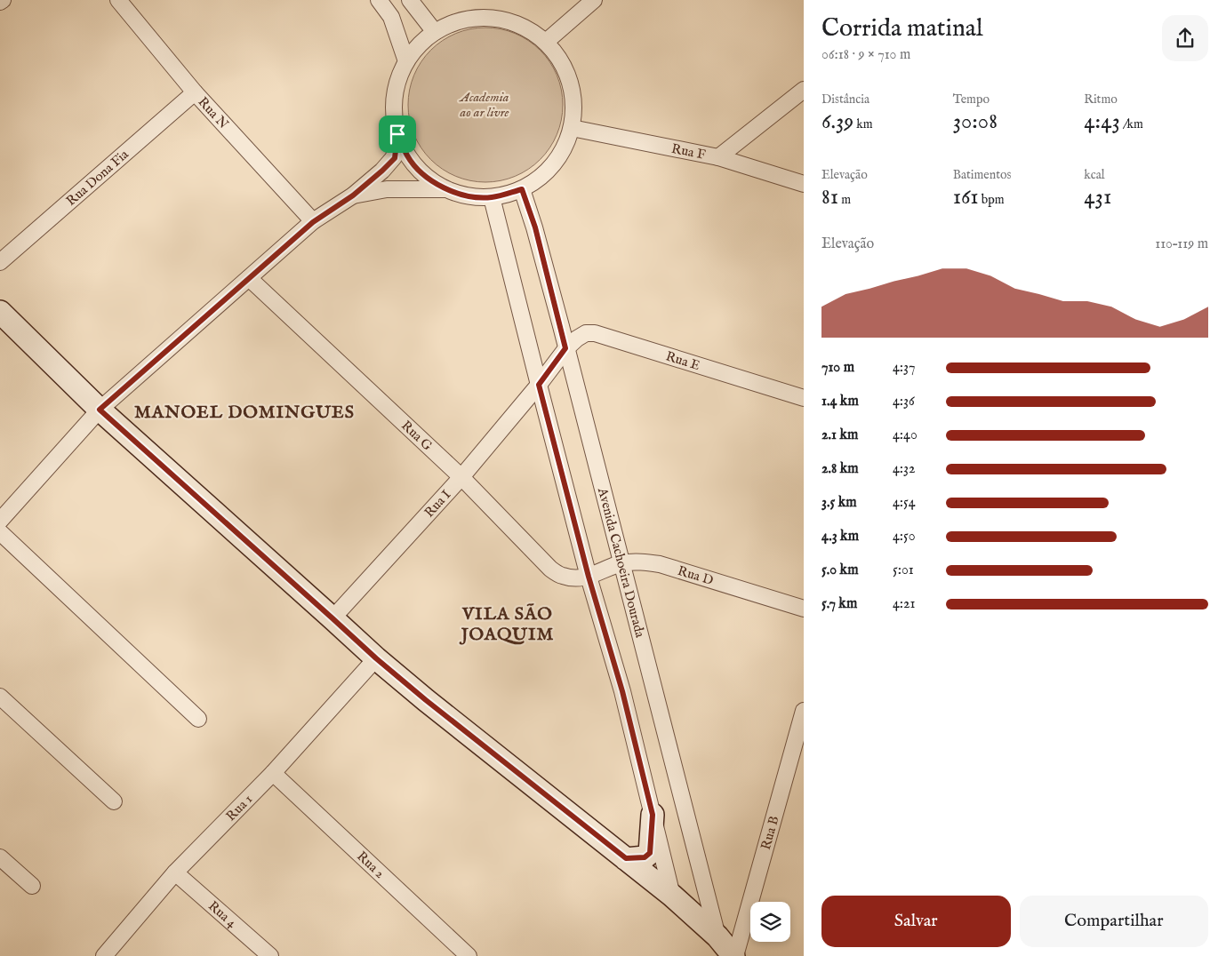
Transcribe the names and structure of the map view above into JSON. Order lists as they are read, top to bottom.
{
  "streets": {
    "street": [
      "Rua N",
      "Rua F",
      "Rua Dona Fia",
      "Rua E",
      "Rua G",
      "Rua I",
      "Avenida Cachoeira Dourada",
      "Rua D",
      "Rua 1",
      "Rua B",
      "Rua 2",
      "Rua 4"
    ]
  },
  "crossings": [
    ["Rua N", "Rua Dona Fia"],
    ["Rua E", "Rua I"],
    ["Rua E", "Avenida Cachoeira Dourada"],
    ["Rua G", "Rua I"],
    ["Rua G", "Rua D"],
    ["Avenida Cachoeira Dourada", "Rua D"],
    ["Rua 1", "Rua 2"],
    ["Rua 1", "Rua 4"]
  ],
  "districts": ["MANOEL DOMINGUES", "VILA SÃO JOAQUIM"],
  "parks": ["Academia ao ar livre"],
  "page": {
    "heading": ["Corrida matinal", "06:18 · 9 × 710 m"],
    "stats": [
      ["Distância", "6.39 km"],
      ["Tempo", "30:08"],
      ["Ritmo", "4:43 /km"],
      ["Elevação", "81 m"],
      ["Batimentos", "161 bpm"],
      ["kcal", "431"]
    ],
    "chart": ["Elevação", "110–119 m"],
    "list": [
      {
        "name": "710 m",
        "note": "4:37"
      },
      {
        "name": "1.4 km",
        "note": "4:36"
      },
      {
        "name": "2.1 km",
        "note": "4:40"
      },
      {
        "name": "2.8 km",
        "note": "4:32"
      },
      {
        "name": "3.5 km",
        "note": "4:54"
      },
      {
        "name": "4.3 km",
        "note": "4:50"
      },
      {
        "name": "5.0 km",
        "note": "5:01"
      },
      {
        "name": "5.7 km",
        "note": "4:21"
      }
    ],
    "buttons": ["Salvar", "Compartilhar"]
  }
}
